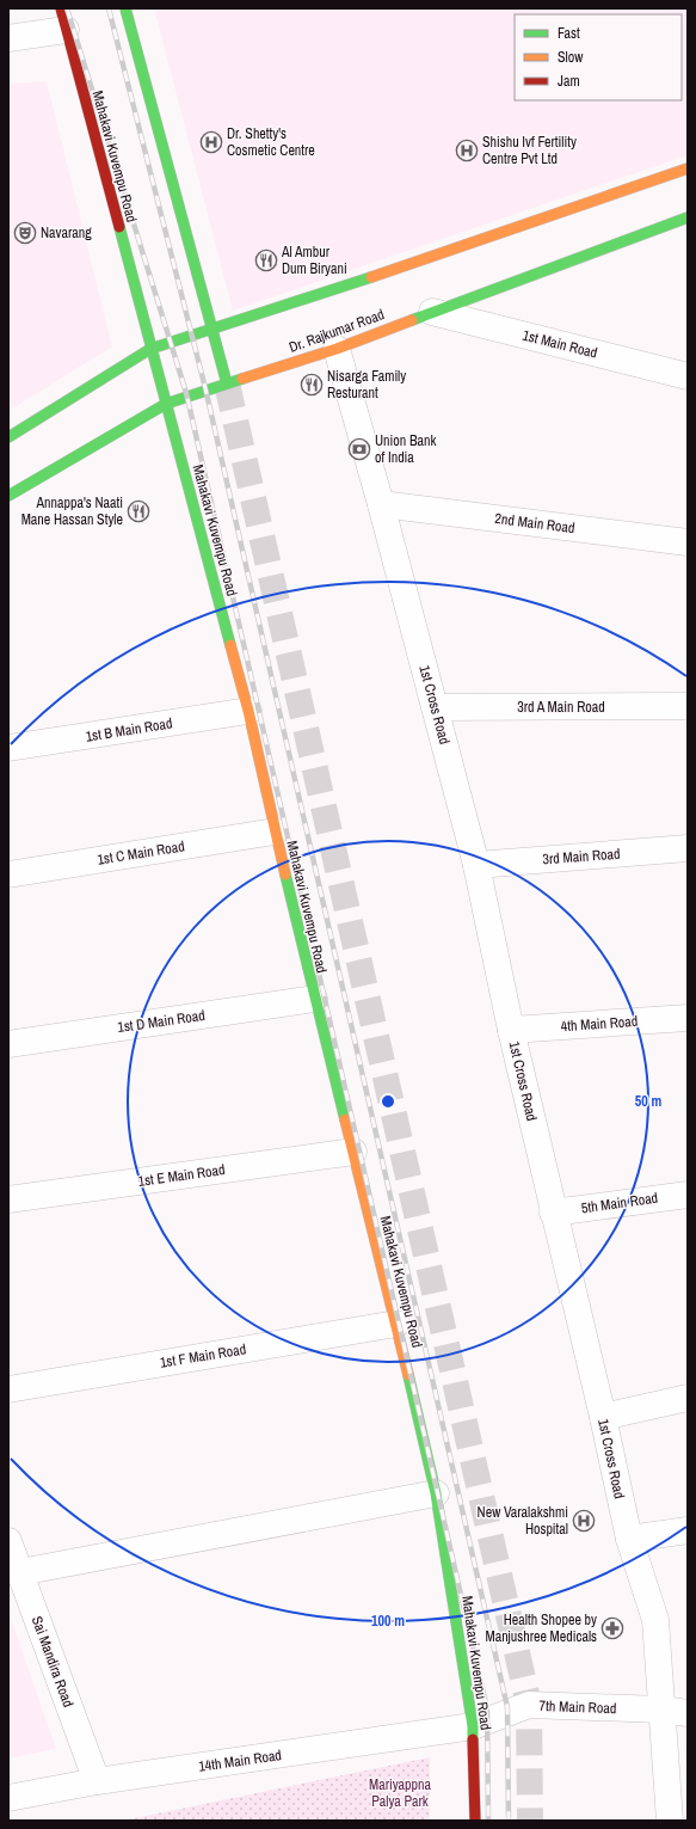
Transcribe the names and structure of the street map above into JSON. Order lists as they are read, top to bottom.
{
  "streets": {
    "main road": ["Mahakavi Kuvempu Road", "Dr. Rajkumar Road"],
    "street": [
      "1st Main Road",
      "2nd Main Road",
      "1st Cross Road",
      "3rd A Main Road",
      "1st B Main Road",
      "1st C Main Road",
      "3rd Main Road",
      "1st D Main Road",
      "4th Main Road",
      "1st E Main Road",
      "5th Main Road",
      "1st F Main Road",
      "Sai Mandira Road",
      "7th Main Road",
      "14th Main Road"
    ]
  },
  "crossings": [
    ["Mahakavi Kuvempu Road", "Dr. Rajkumar Road"],
    ["Mahakavi Kuvempu Road", "1st B Main Road"],
    ["Mahakavi Kuvempu Road", "1st C Main Road"],
    ["Mahakavi Kuvempu Road", "1st D Main Road"],
    ["Mahakavi Kuvempu Road", "1st E Main Road"],
    ["Mahakavi Kuvempu Road", "1st F Main Road"],
    ["Mahakavi Kuvempu Road", "7th Main Road"],
    ["Mahakavi Kuvempu Road", "14th Main Road"],
    ["Dr. Rajkumar Road", "1st Main Road"],
    ["Dr. Rajkumar Road", "1st Cross Road"],
    ["2nd Main Road", "1st Cross Road"],
    ["1st Cross Road", "3rd A Main Road"],
    ["1st Cross Road", "3rd Main Road"],
    ["1st Cross Road", "4th Main Road"],
    ["1st Cross Road", "5th Main Road"],
    ["1st Cross Road", "7th Main Road"],
    ["Sai Mandira Road", "14th Main Road"],
    ["7th Main Road", "14th Main Road"]
  ],
  "parks": ["Mariyappna Palya Park"],
  "places": {
    "hospital": ["Dr. Shetty's Cosmetic Centre", "Shishu Ivf Fertility Centre Pvt Ltd", "New Varalakshmi Hospital"],
    "theatre": ["Navarang"],
    "restaurant": ["Al Ambur Dum Biryani", "Nisarga Family Resturant", "Annappa's Naati Mane Hassan Style"],
    "bank": ["Union Bank of India"],
    "pharmacy": ["Health Shopee by Manjushree Medicals"]
  },
  "legend": ["Fast", "Slow", "Jam"],
  "rings": ["50 m", "100 m"]
}
